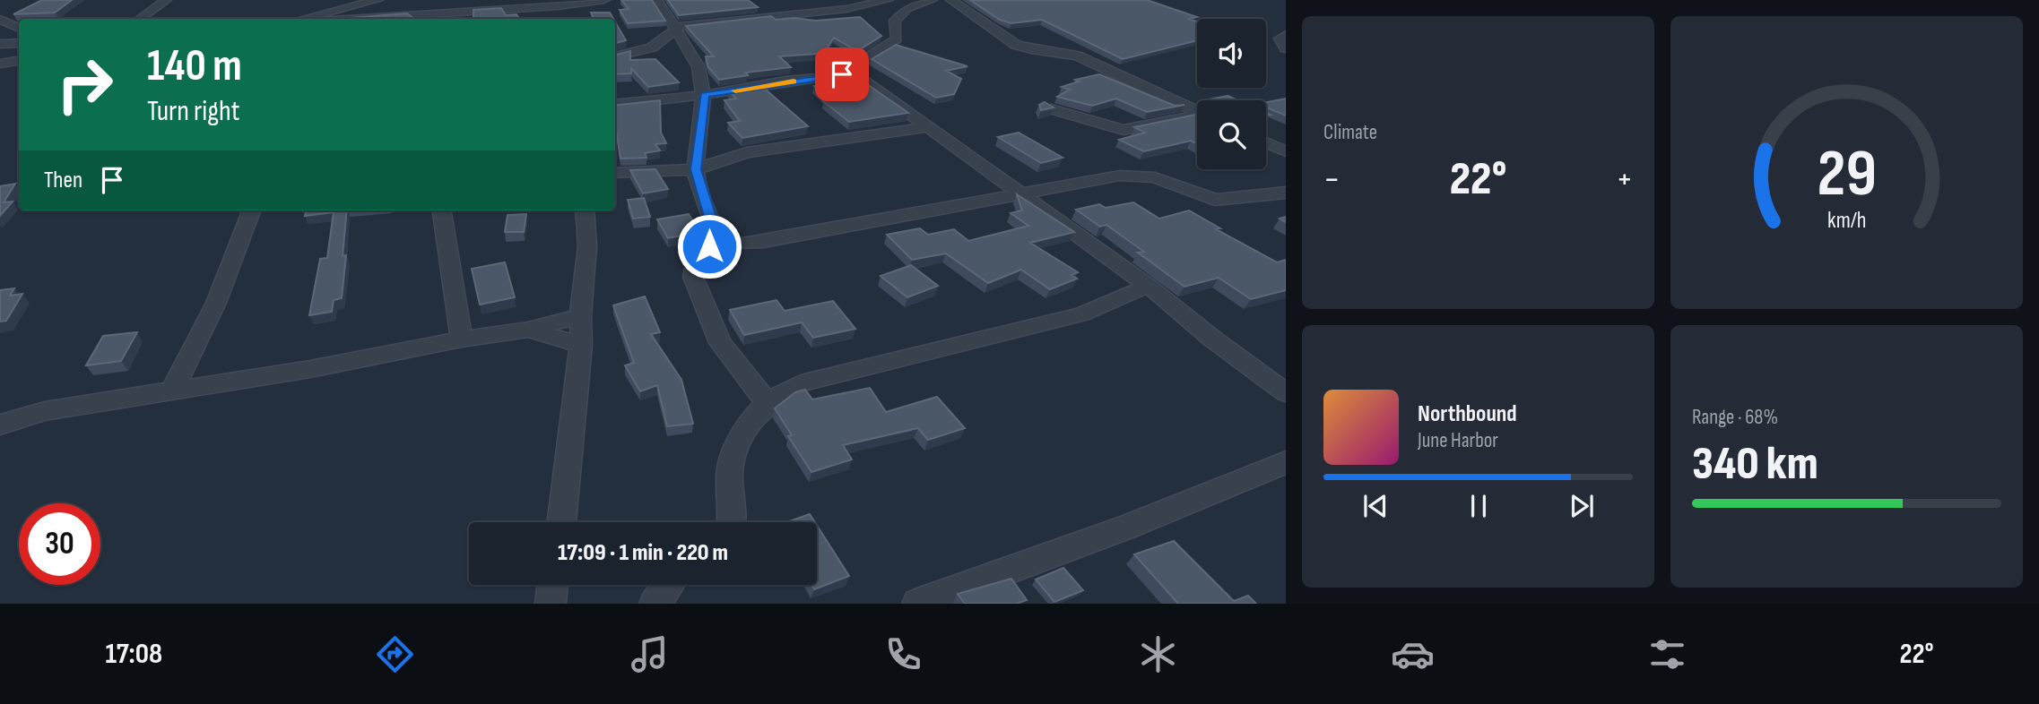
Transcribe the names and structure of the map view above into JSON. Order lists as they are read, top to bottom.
{
  "page": {
    "tile": [
      "Climate",
      ["Range · 68%", "340 km"]
    ],
    "turn": ["140 m", "Turn right"],
    "then": "Then",
    "heat": ["−", "22°", "+"],
    "song": ["Northbound", "June Harbor"],
    "limit": "30",
    "trip": "17:09 · 1 min · 220 m",
    "tabs": ["17:08", "22°"],
    "gauge": ["29", "km/h"]
  }
}
